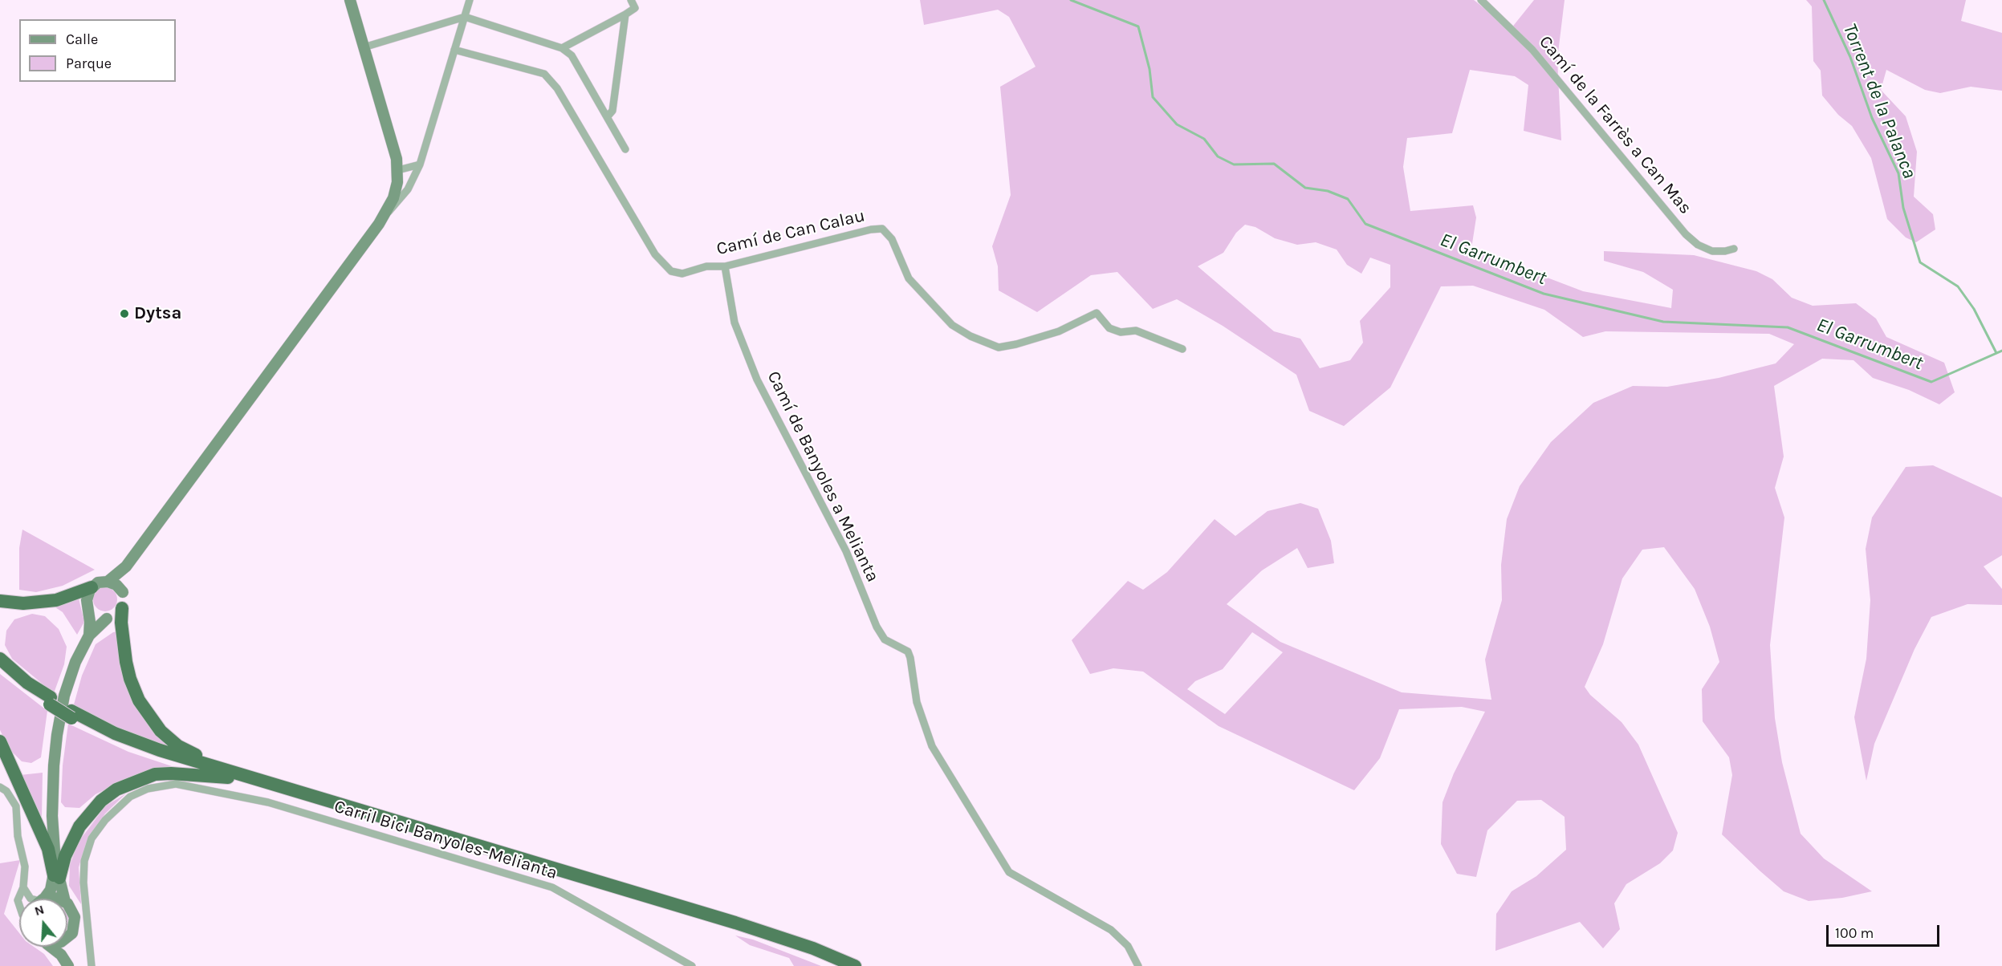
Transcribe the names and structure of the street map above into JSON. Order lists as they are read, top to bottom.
{
  "streets": {
    "street": [
      "Camí de la Farrès a Can Mas",
      "Camí de Can Calau",
      "Camí de Banyoles a Melianta",
      "Carril Bici Banyoles-Melianta"
    ]
  },
  "crossings": [
    ["Camí de Can Calau", "Camí de Banyoles a Melianta"]
  ],
  "water": ["Torrent de la Palanca", "El Garrumbert"],
  "places": ["Dytsa"],
  "legend": ["Calle", "Parque"],
  "scale_bar": "100 m",
  "north": "top"
}
